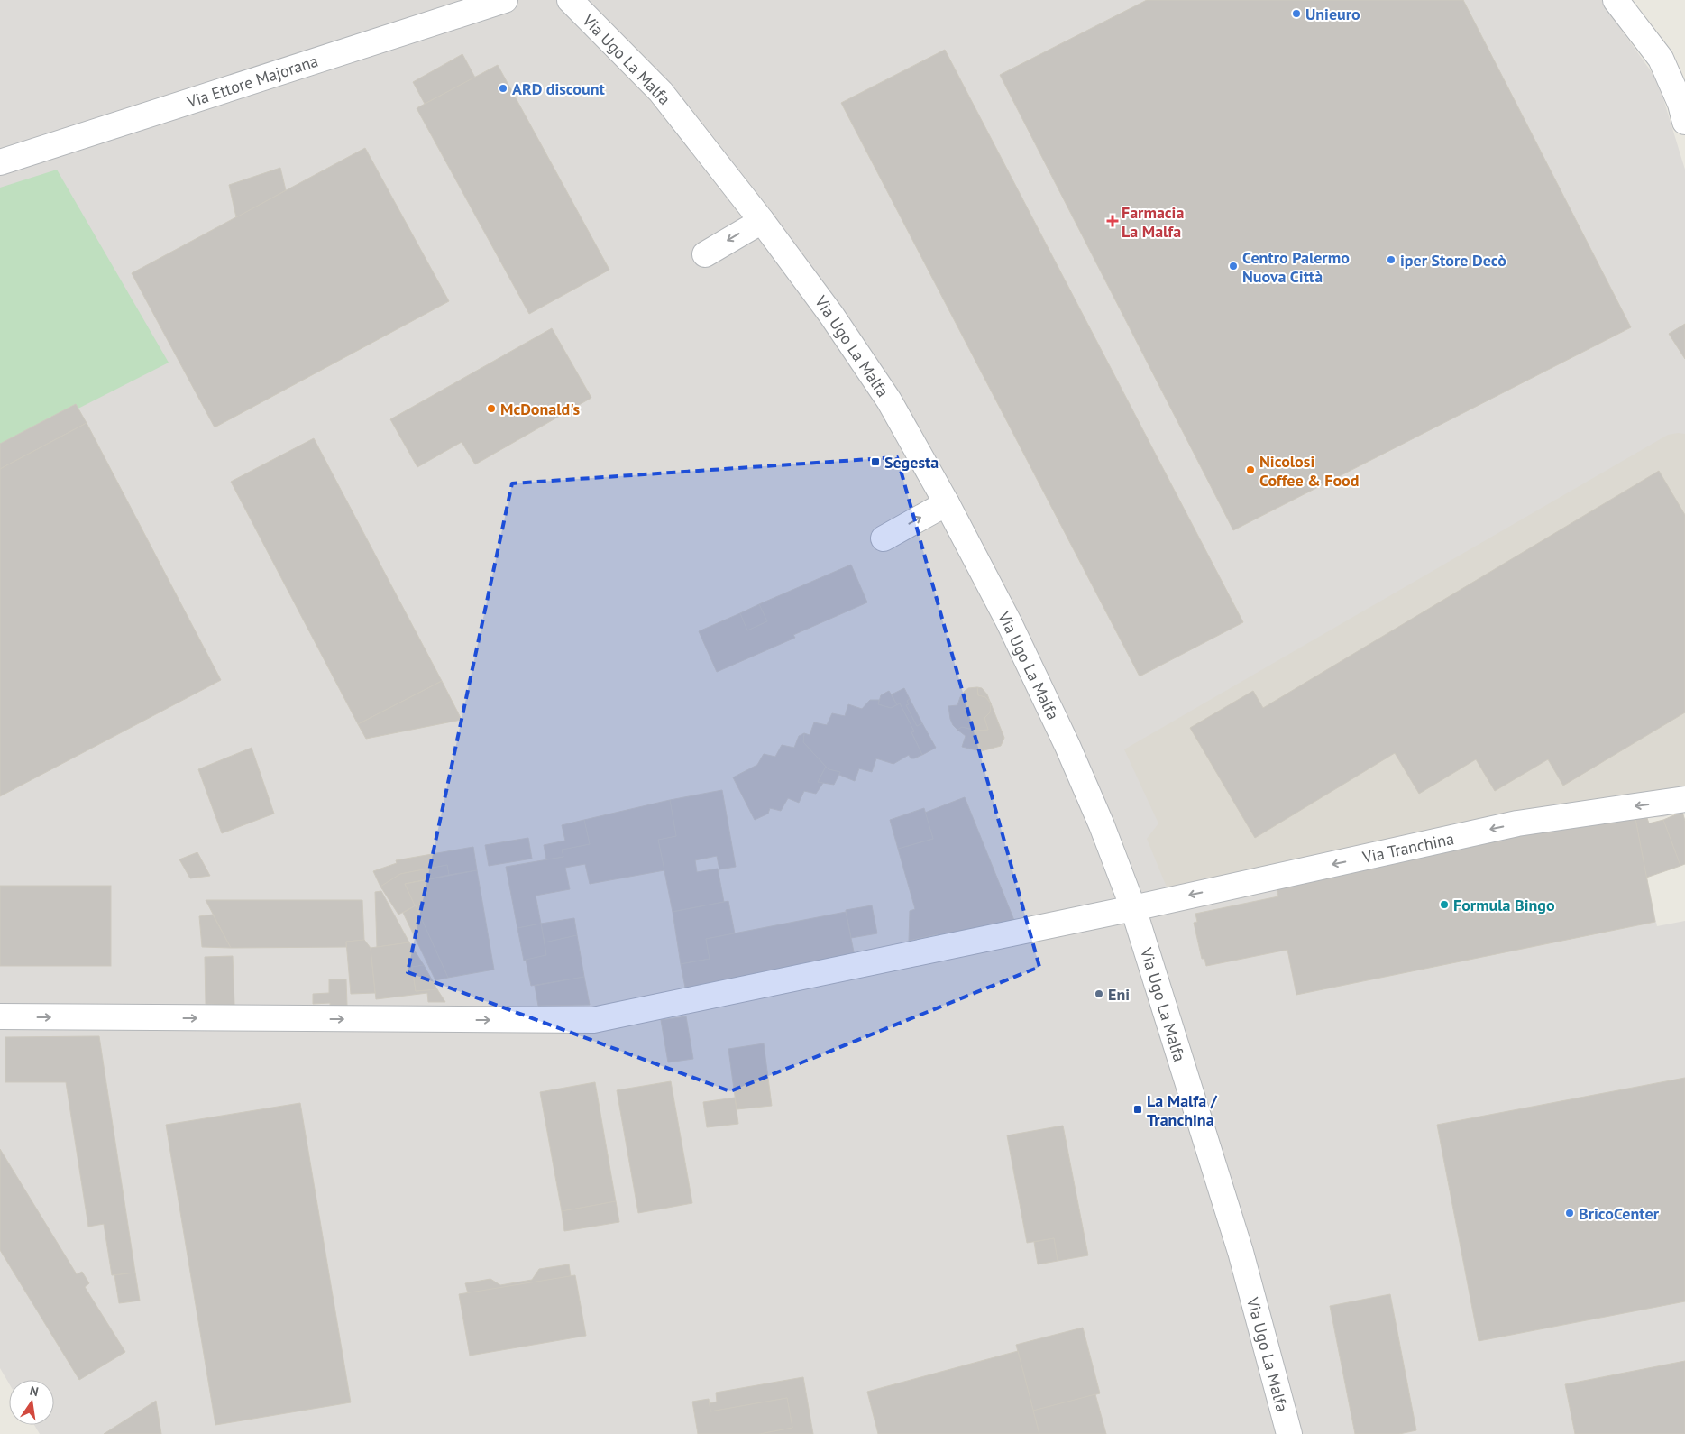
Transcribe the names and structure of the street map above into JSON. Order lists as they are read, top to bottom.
{
  "streets": {
    "street": ["Via Ugo La Malfa", "Via Ettore Majorana", "Via Tranchina"]
  },
  "crossings": [
    ["Via Ugo La Malfa", "Via Tranchina"]
  ],
  "places": {
    "other": [
      "Unieuro",
      "ARD discount",
      "iper Store Decò",
      "Centro Palermo Nuova Città",
      "McDonald's",
      "Nicolosi Coffee & Food",
      "Formula Bingo",
      "Eni",
      "BricoCenter"
    ],
    "health": ["Farmacia La Malfa"],
    "transit": ["Segesta", "La Malfa / Tranchina"]
  },
  "north": "top"
}
